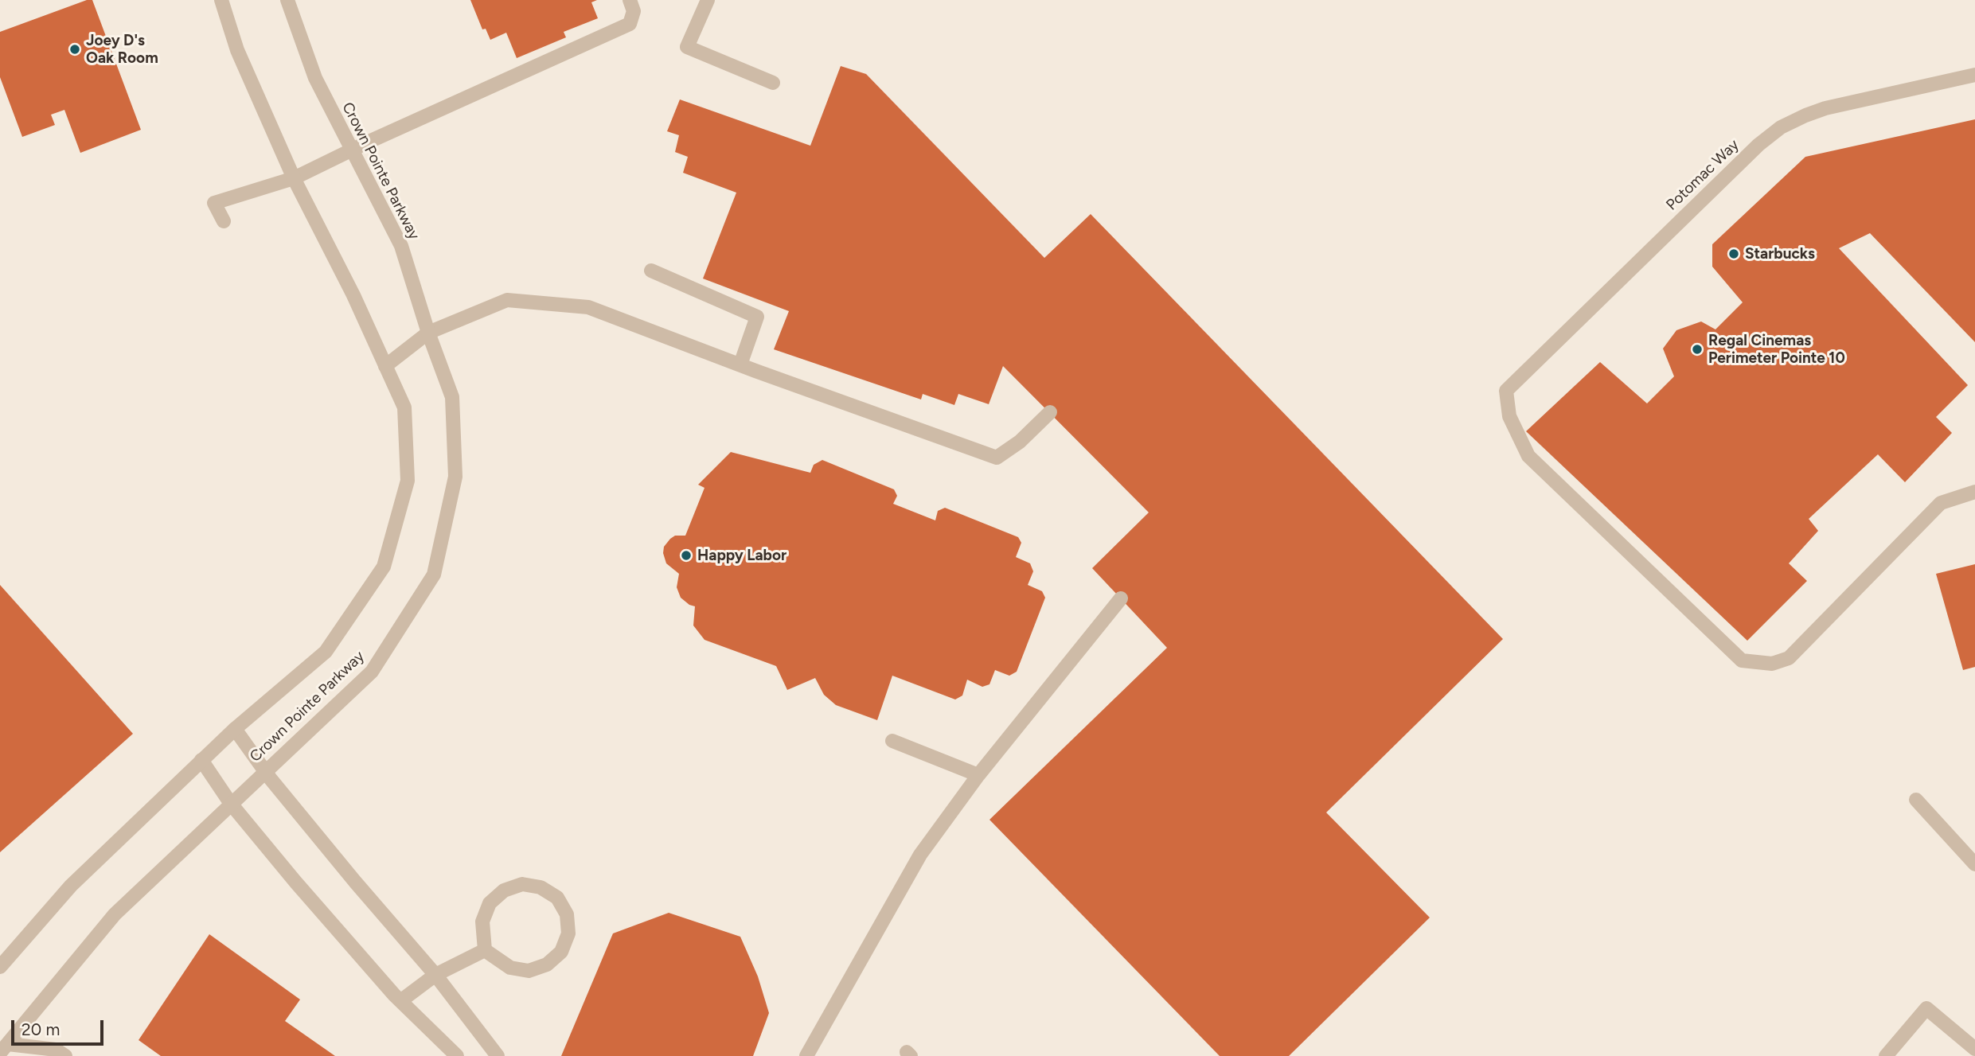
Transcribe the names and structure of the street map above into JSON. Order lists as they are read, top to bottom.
{
  "streets": {
    "street": ["Crown Pointe Parkway", "Potomac Way"]
  },
  "places": [
    "Joey D's Oak Room",
    "Starbucks",
    "Regal Cinemas Perimeter Pointe 10",
    "Happy Labor"
  ],
  "scale_bar": "20 m"
}
